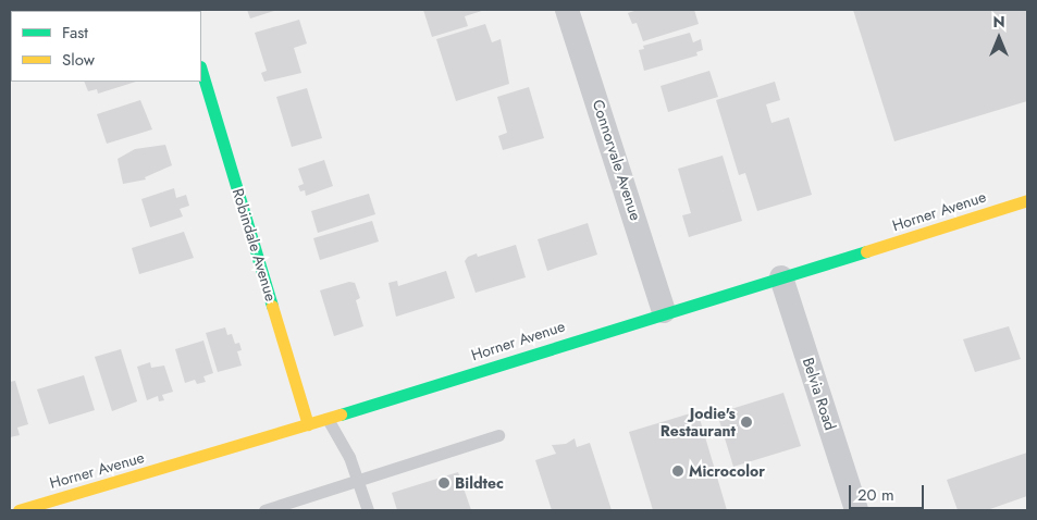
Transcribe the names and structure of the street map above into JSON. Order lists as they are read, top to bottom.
{
  "streets": {
    "main road": ["Horner Avenue", "Robindale Avenue"],
    "street": ["Connorvale Avenue", "Belvia Road"]
  },
  "crossings": [
    ["Connorvale Avenue", "Horner Avenue"],
    ["Horner Avenue", "Robindale Avenue"],
    ["Horner Avenue", "Belvia Road"]
  ],
  "places": ["Jodie's Restaurant", "Microcolor", "Bildtec"],
  "legend": ["Fast", "Slow"],
  "scale_bar": "20 m",
  "north": "top"
}
